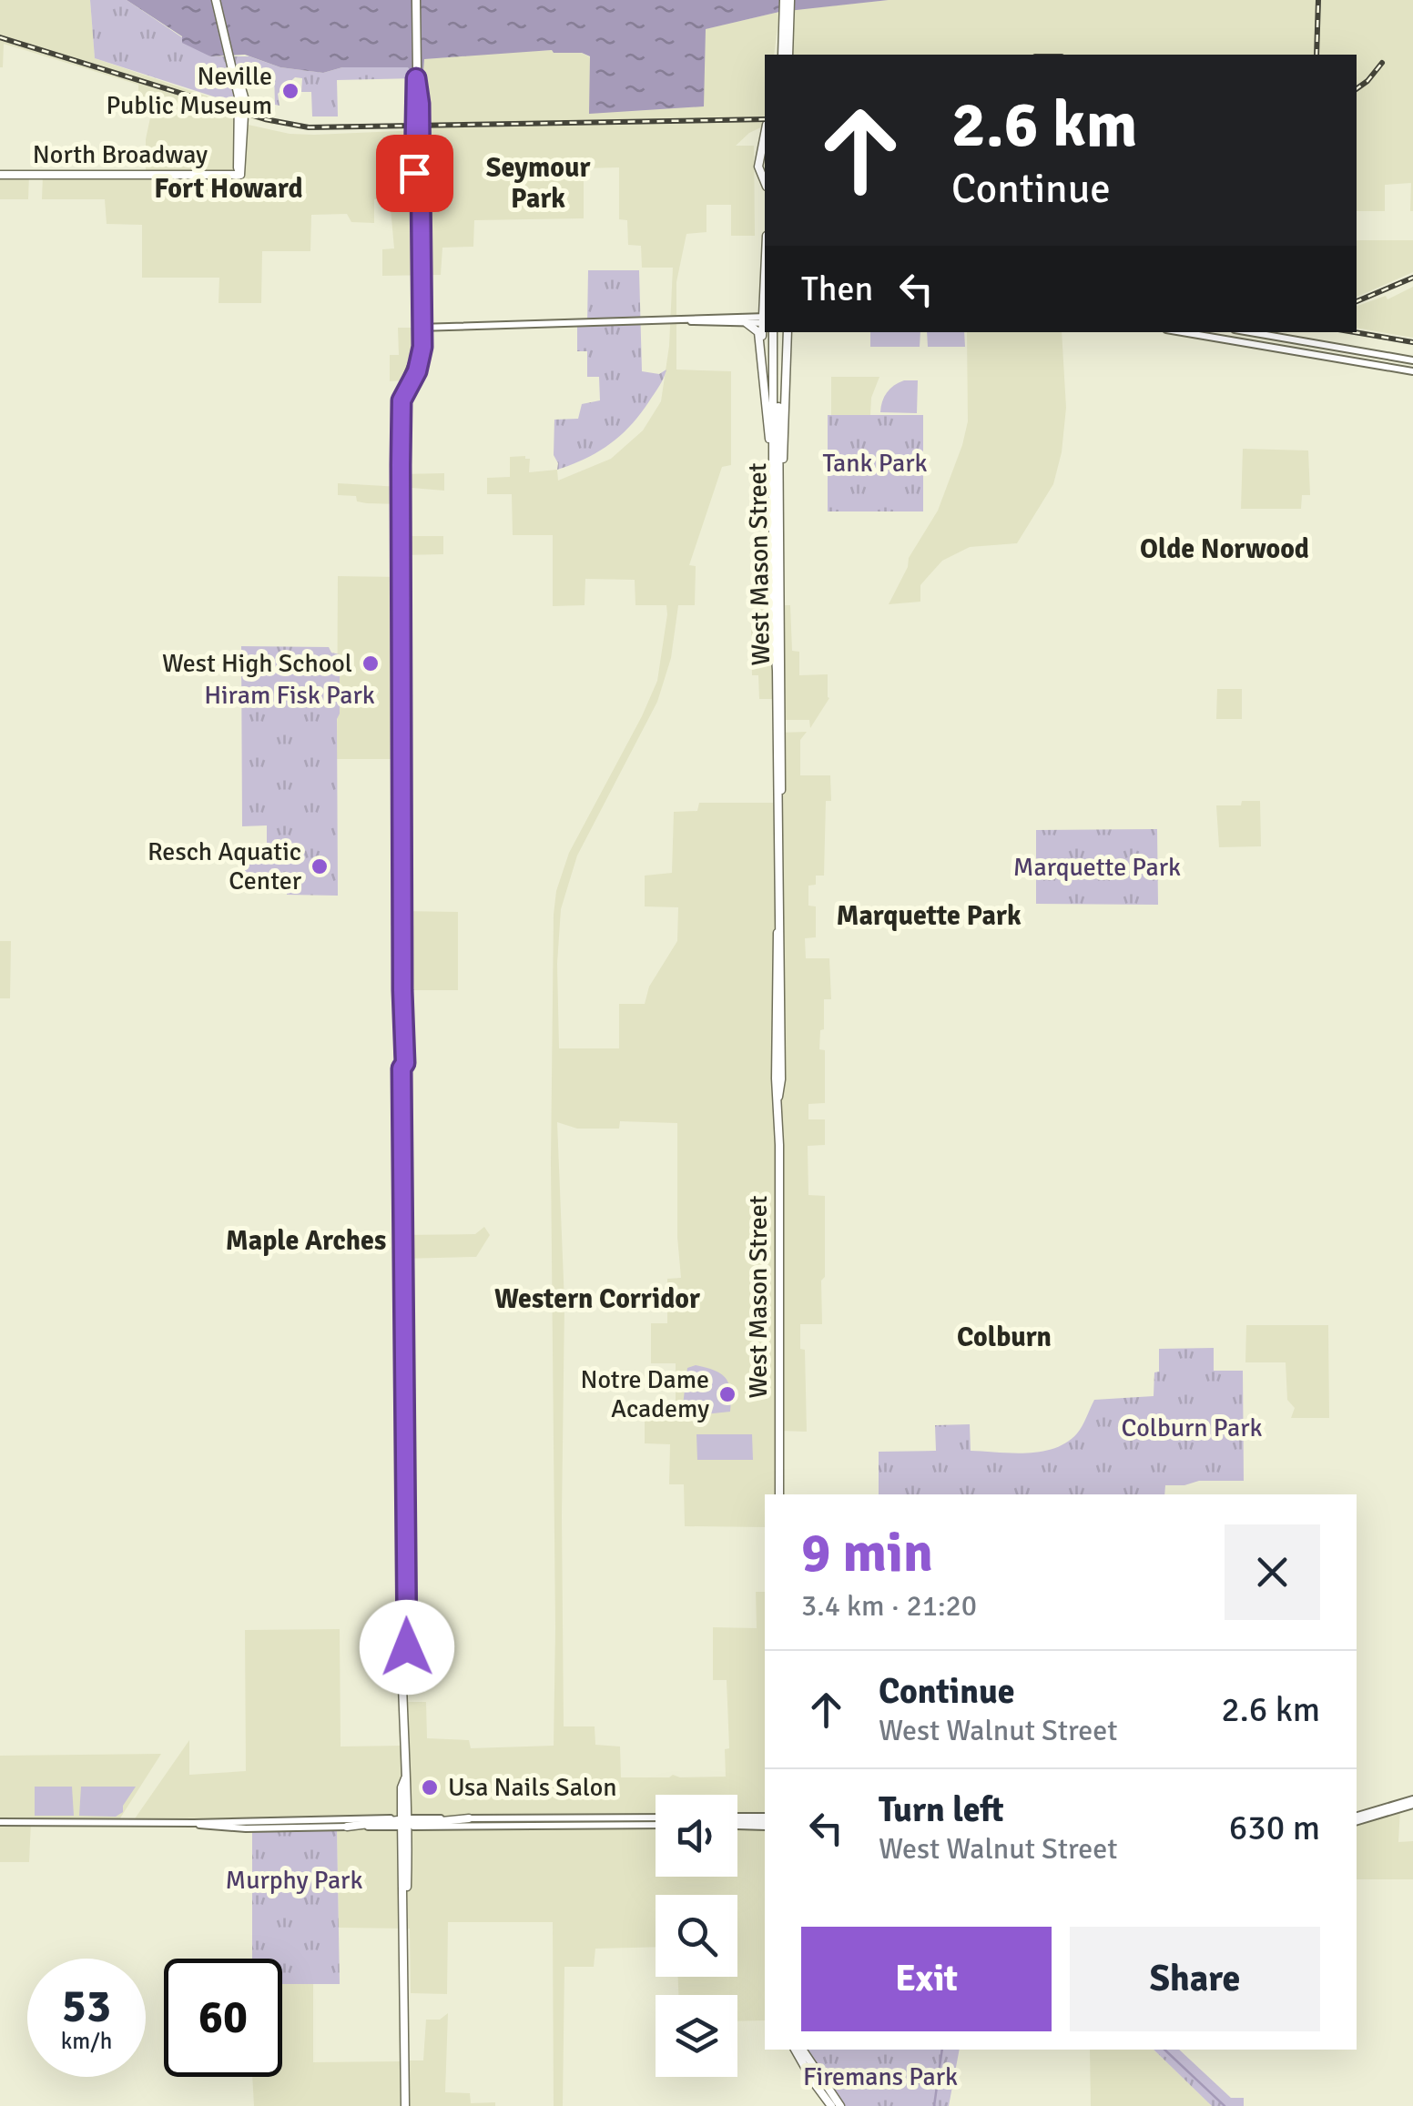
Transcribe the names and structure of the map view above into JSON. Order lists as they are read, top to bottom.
{
  "streets": {
    "main road": ["North Broadway", "West Mason Street"]
  },
  "districts": [
    "Seymour Park",
    "Fort Howard",
    "Olde Norwood",
    "Marquette Park",
    "Maple Arches",
    "Western Corridor",
    "Colburn"
  ],
  "parks": [
    "Tank Park",
    "Hiram Fisk Park",
    "Marquette Park",
    "Colburn Park",
    "Murphy Park",
    "Firemans Park"
  ],
  "places": [
    "Neville Public Museum",
    "West High School",
    "Resch Aquatic Center",
    "Notre Dame Academy",
    "Usa Nails Salon"
  ],
  "page": {
    "turn": ["2.6 km", "Continue"],
    "then": "Then",
    "heading": ["9 min", "3.4 km · 21:20"],
    "list": [
      {
        "name": "Continue",
        "note": "West Walnut Street",
        "value": "2.6 km"
      },
      {
        "name": "Turn left",
        "note": "West Walnut Street",
        "value": "630 m"
      }
    ],
    "buttons": ["Exit", "Share"],
    "speed": "53 km/h",
    "limit": "60"
  }
}
